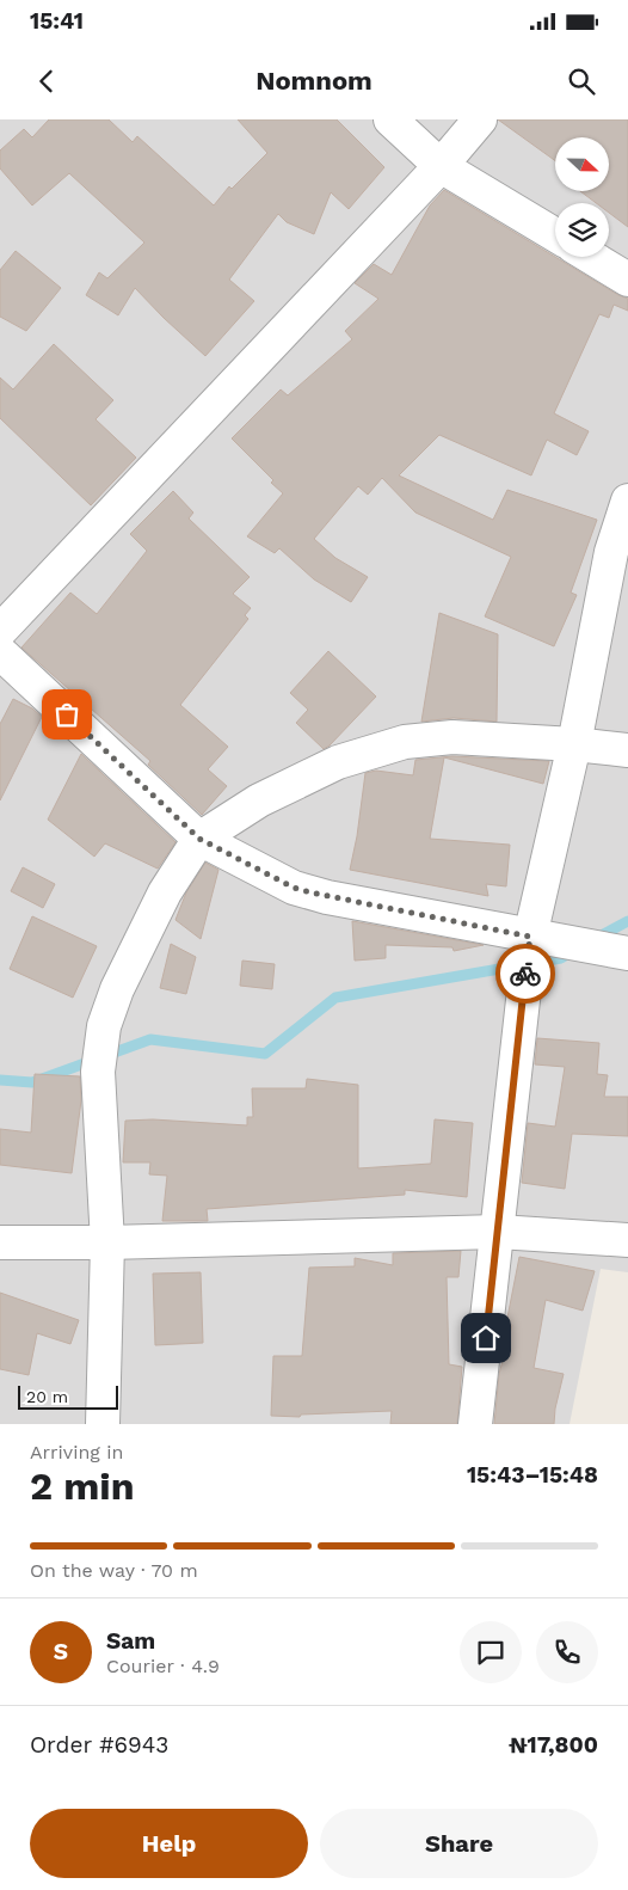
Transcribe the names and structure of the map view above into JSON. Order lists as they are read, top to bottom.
{
  "scale_bar": "20 m",
  "north": "right",
  "page": {
    "status": "15:41",
    "header": "Nomnom",
    "scale": "20 m",
    "heading": ["2 min", "Arriving in", "15:43–15:48"],
    "panel": [
      "Sam",
      "Courier · 4.9",
      "Order #6943",
      "₦17,800"
    ],
    "bar": "On the way · 70 m",
    "round": "S",
    "buttons": ["Help", "Share"]
  }
}
